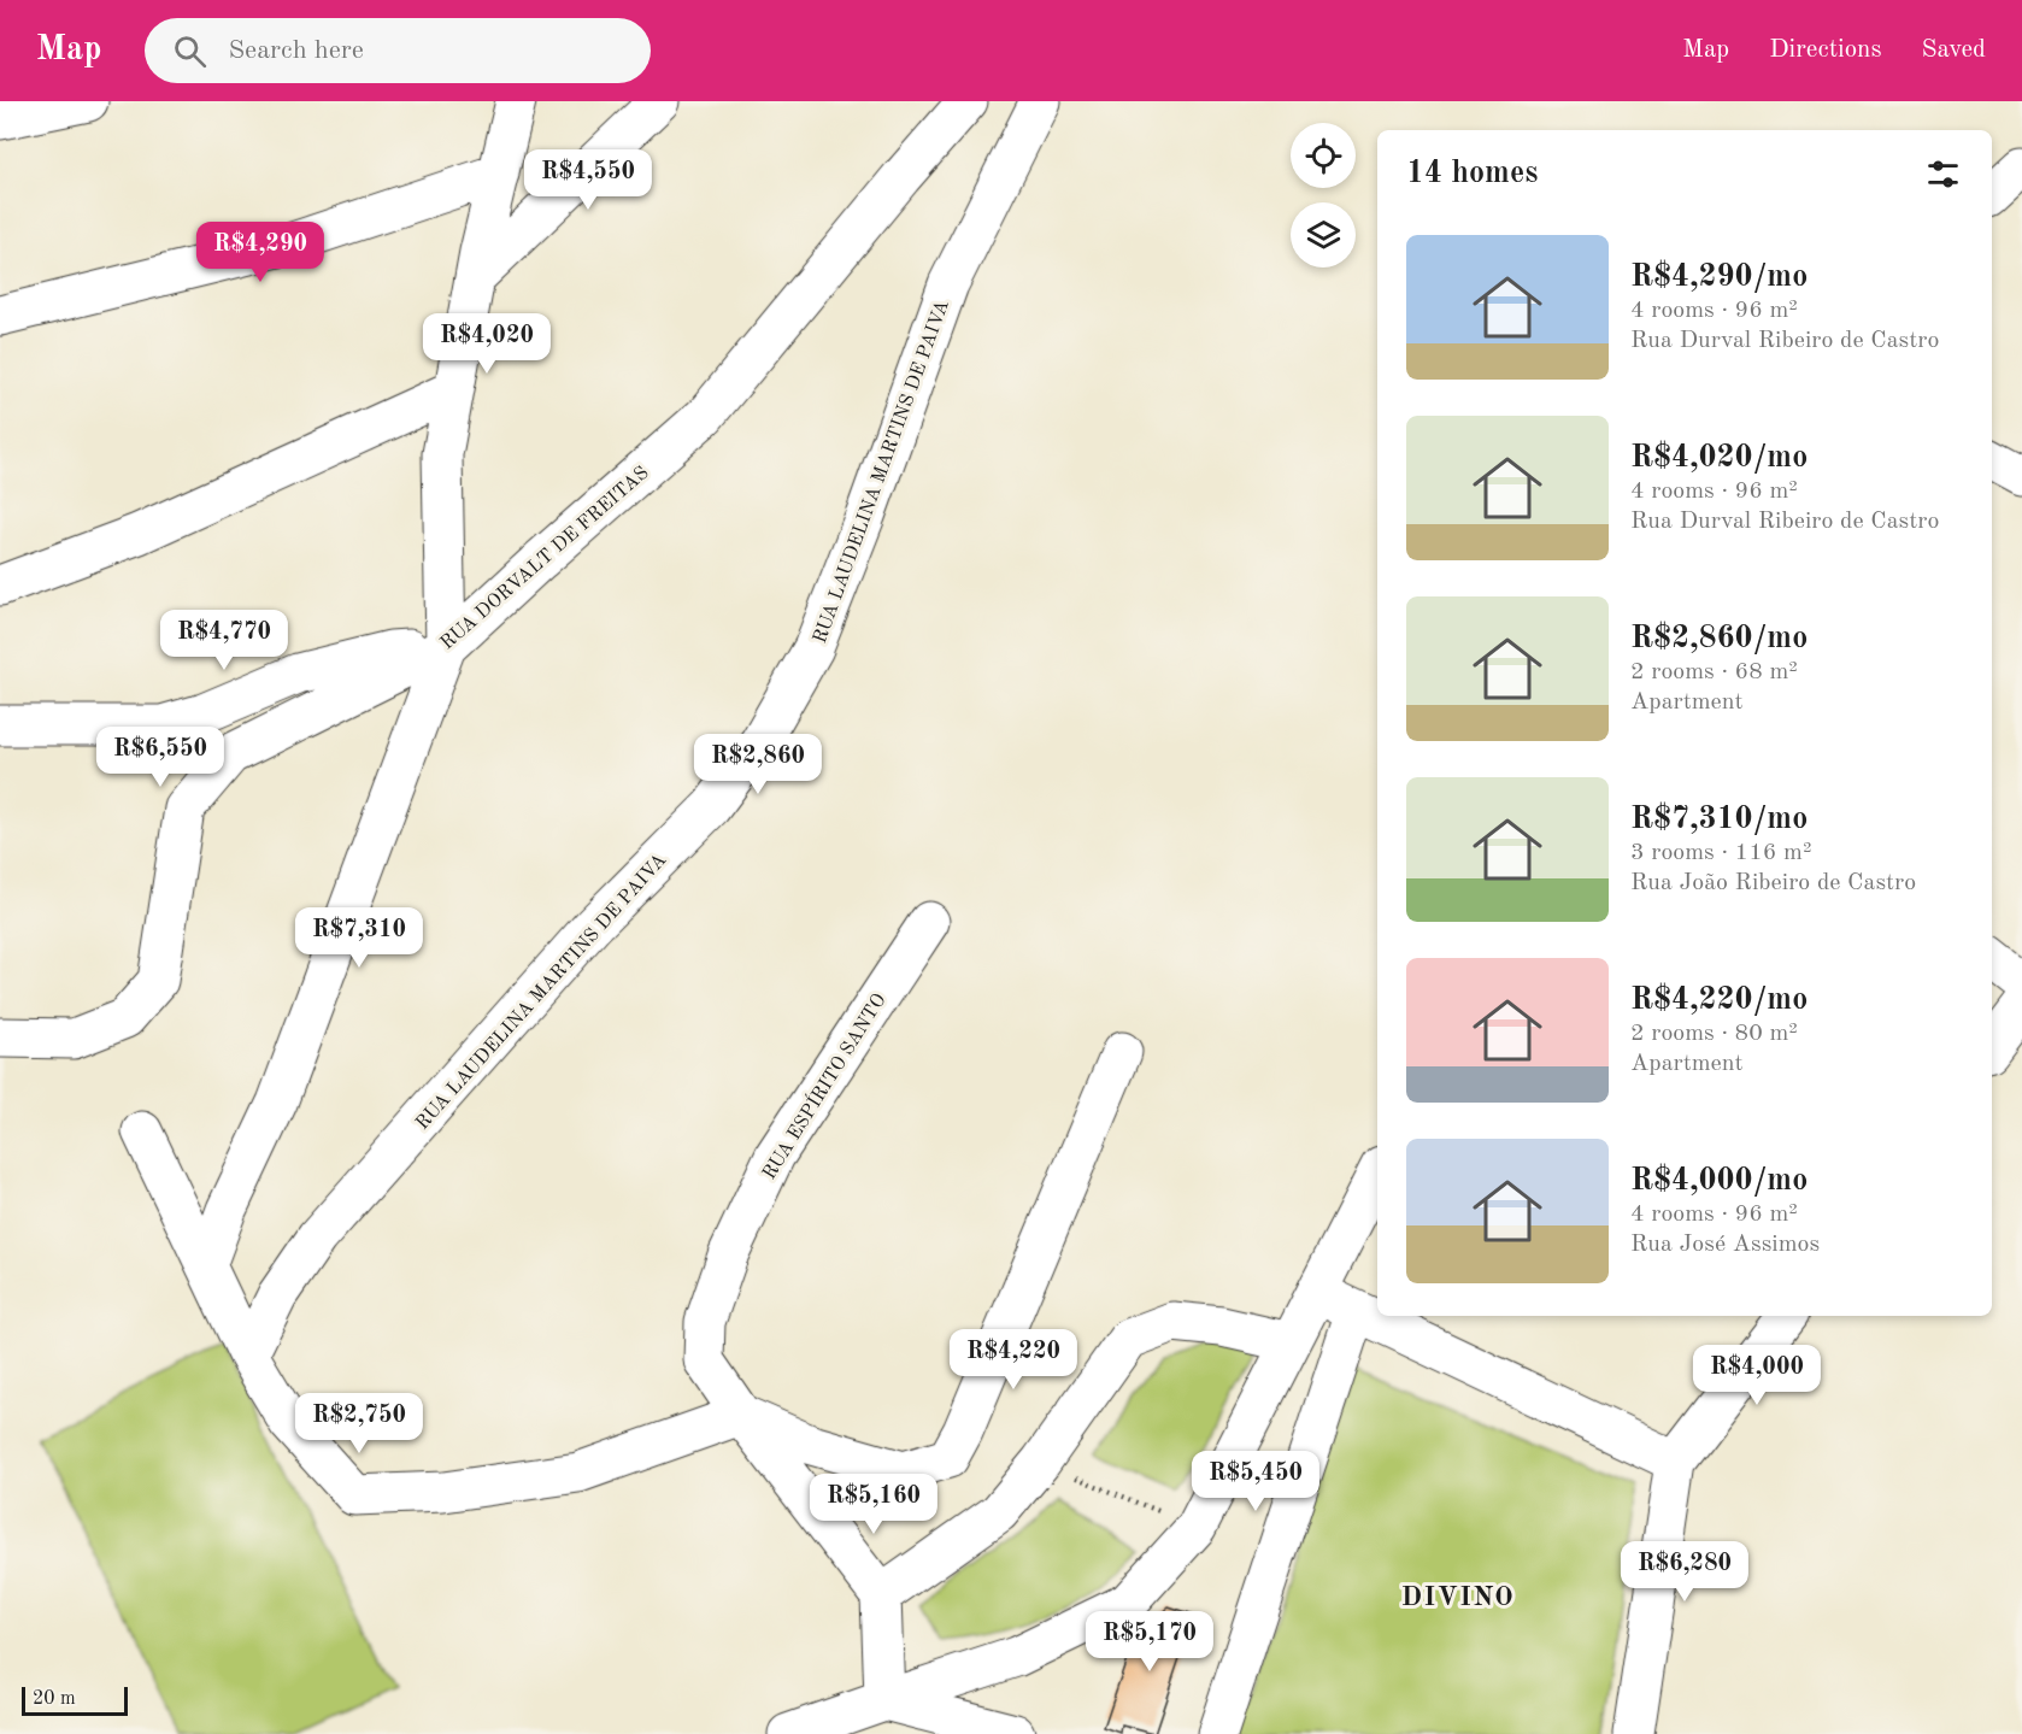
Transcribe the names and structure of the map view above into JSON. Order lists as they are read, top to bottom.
{
  "streets": {
    "street": ["RUA LAUDELINA MARTINS DE PAIVA", "RUA DORVALT DE FREITAS", "RUA ESPÍRITO SANTO"]
  },
  "districts": ["DIVINO"],
  "scale_bar": "20 m",
  "page": {
    "header": "Map",
    "search": "Search here",
    "nav": ["Map", "Directions", "Saved"],
    "heading": "14 homes",
    "price": [
      "R$4,550",
      "R$4,290",
      "R$4,020",
      "R$4,770",
      "R$6,550",
      "R$2,860",
      "R$7,310",
      "R$4,220",
      "R$4,000",
      "R$2,750",
      "R$5,450",
      "R$5,160",
      "R$6,280",
      "R$5,170"
    ],
    "list": [
      {
        "name": "R$4,290/mo",
        "note": "4 rooms · 96 m² · Rua Durval Ribeiro de Castro"
      },
      {
        "name": "R$4,020/mo",
        "note": "4 rooms · 96 m² · Rua Durval Ribeiro de Castro"
      },
      {
        "name": "R$2,860/mo",
        "note": "2 rooms · 68 m² · Apartment"
      },
      {
        "name": "R$7,310/mo",
        "note": "3 rooms · 116 m² · Rua João Ribeiro de Castro"
      },
      {
        "name": "R$4,220/mo",
        "note": "2 rooms · 80 m² · Apartment"
      },
      {
        "name": "R$4,000/mo",
        "note": "4 rooms · 96 m² · Rua José Assimos"
      }
    ],
    "scale": "20 m"
  }
}
